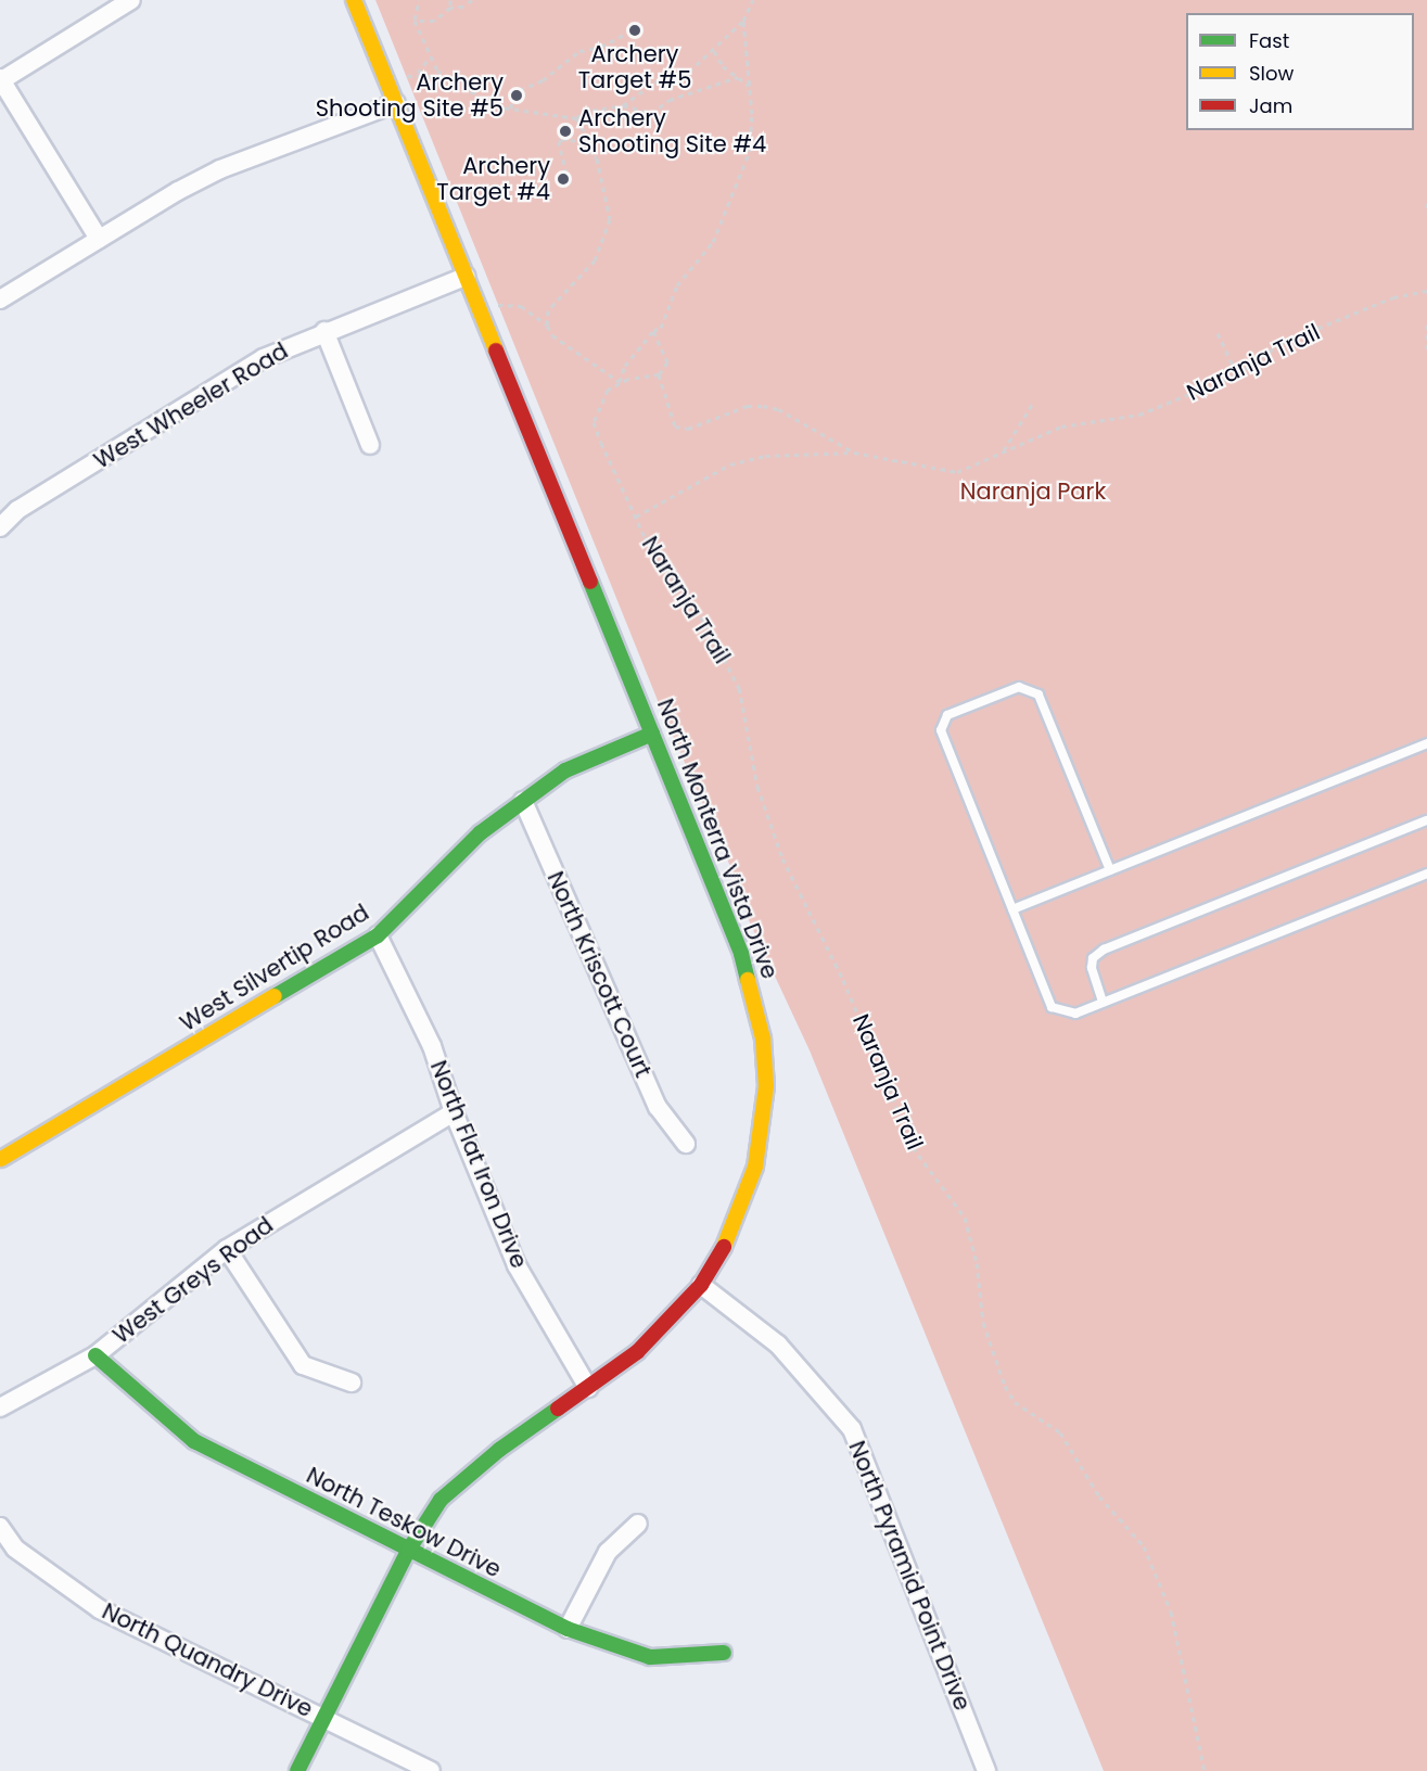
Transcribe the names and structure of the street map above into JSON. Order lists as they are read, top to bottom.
{
  "streets": {
    "street": [
      "West Wheeler Road",
      "North Monterra Vista Drive",
      "West Silvertip Road",
      "North Kriscott Court",
      "North Flat Iron Drive",
      "West Greys Road",
      "North Teskow Drive",
      "North Pyramid Point Drive",
      "North Quandry Drive"
    ],
    "path": ["Naranja Trail"]
  },
  "crossings": [
    ["West Wheeler Road", "North Monterra Vista Drive"],
    ["North Monterra Vista Drive", "West Silvertip Road"],
    ["North Monterra Vista Drive", "North Flat Iron Drive"],
    ["North Monterra Vista Drive", "North Teskow Drive"],
    ["North Monterra Vista Drive", "North Pyramid Point Drive"],
    ["North Monterra Vista Drive", "North Quandry Drive"],
    ["West Silvertip Road", "North Kriscott Court"],
    ["West Silvertip Road", "North Flat Iron Drive"],
    ["North Flat Iron Drive", "West Greys Road"],
    ["West Greys Road", "North Teskow Drive"]
  ],
  "parks": ["Naranja Park"],
  "places": [
    "Archery Target #5",
    "Archery Shooting Site #5",
    "Archery Shooting Site #4",
    "Archery Target #4"
  ],
  "legend": ["Fast", "Slow", "Jam"]
}
